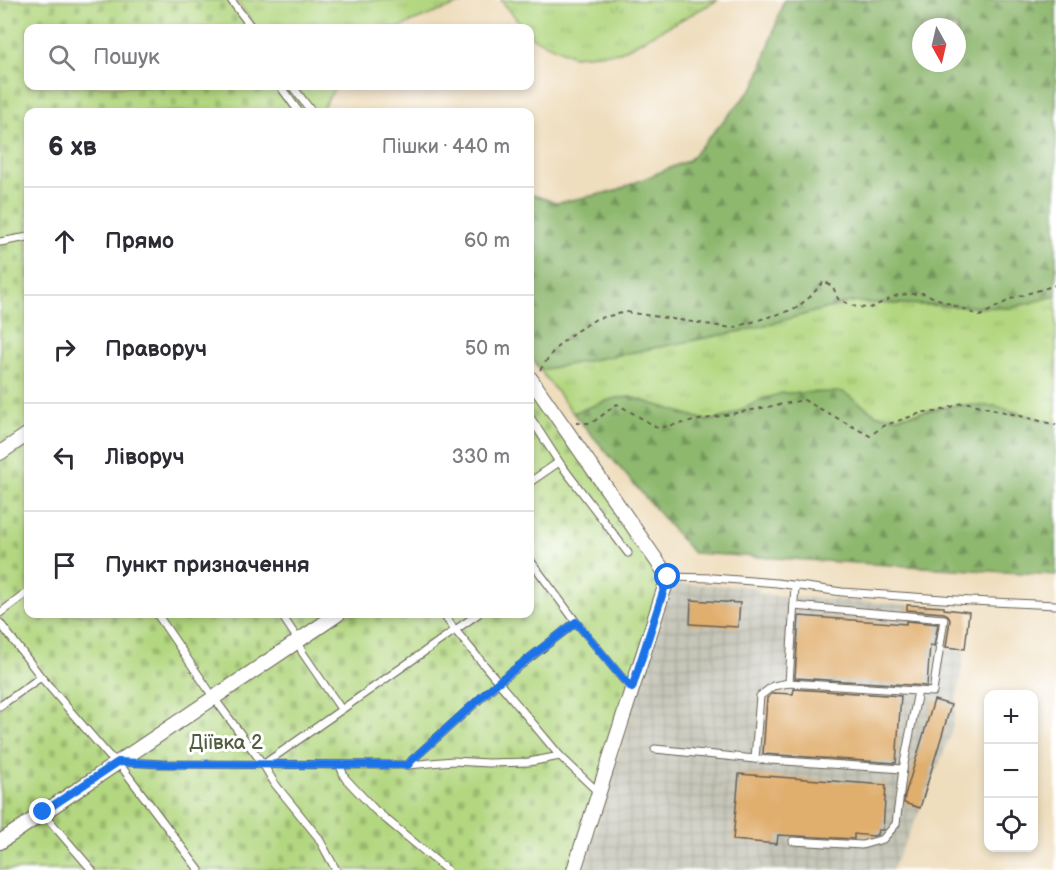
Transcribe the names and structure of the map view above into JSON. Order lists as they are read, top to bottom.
{
  "parks": ["Діївка 2"],
  "north": "bottom",
  "page": {
    "search": "Пошук",
    "heading": ["6 хв", "Пішки · 440 m"],
    "list": [
      ["Прямо", "60 m"],
      ["Праворуч", "50 m"],
      ["Ліворуч", "330 m"],
      "Пункт призначення"
    ],
    "map_buttons": ["+", "−"]
  }
}
